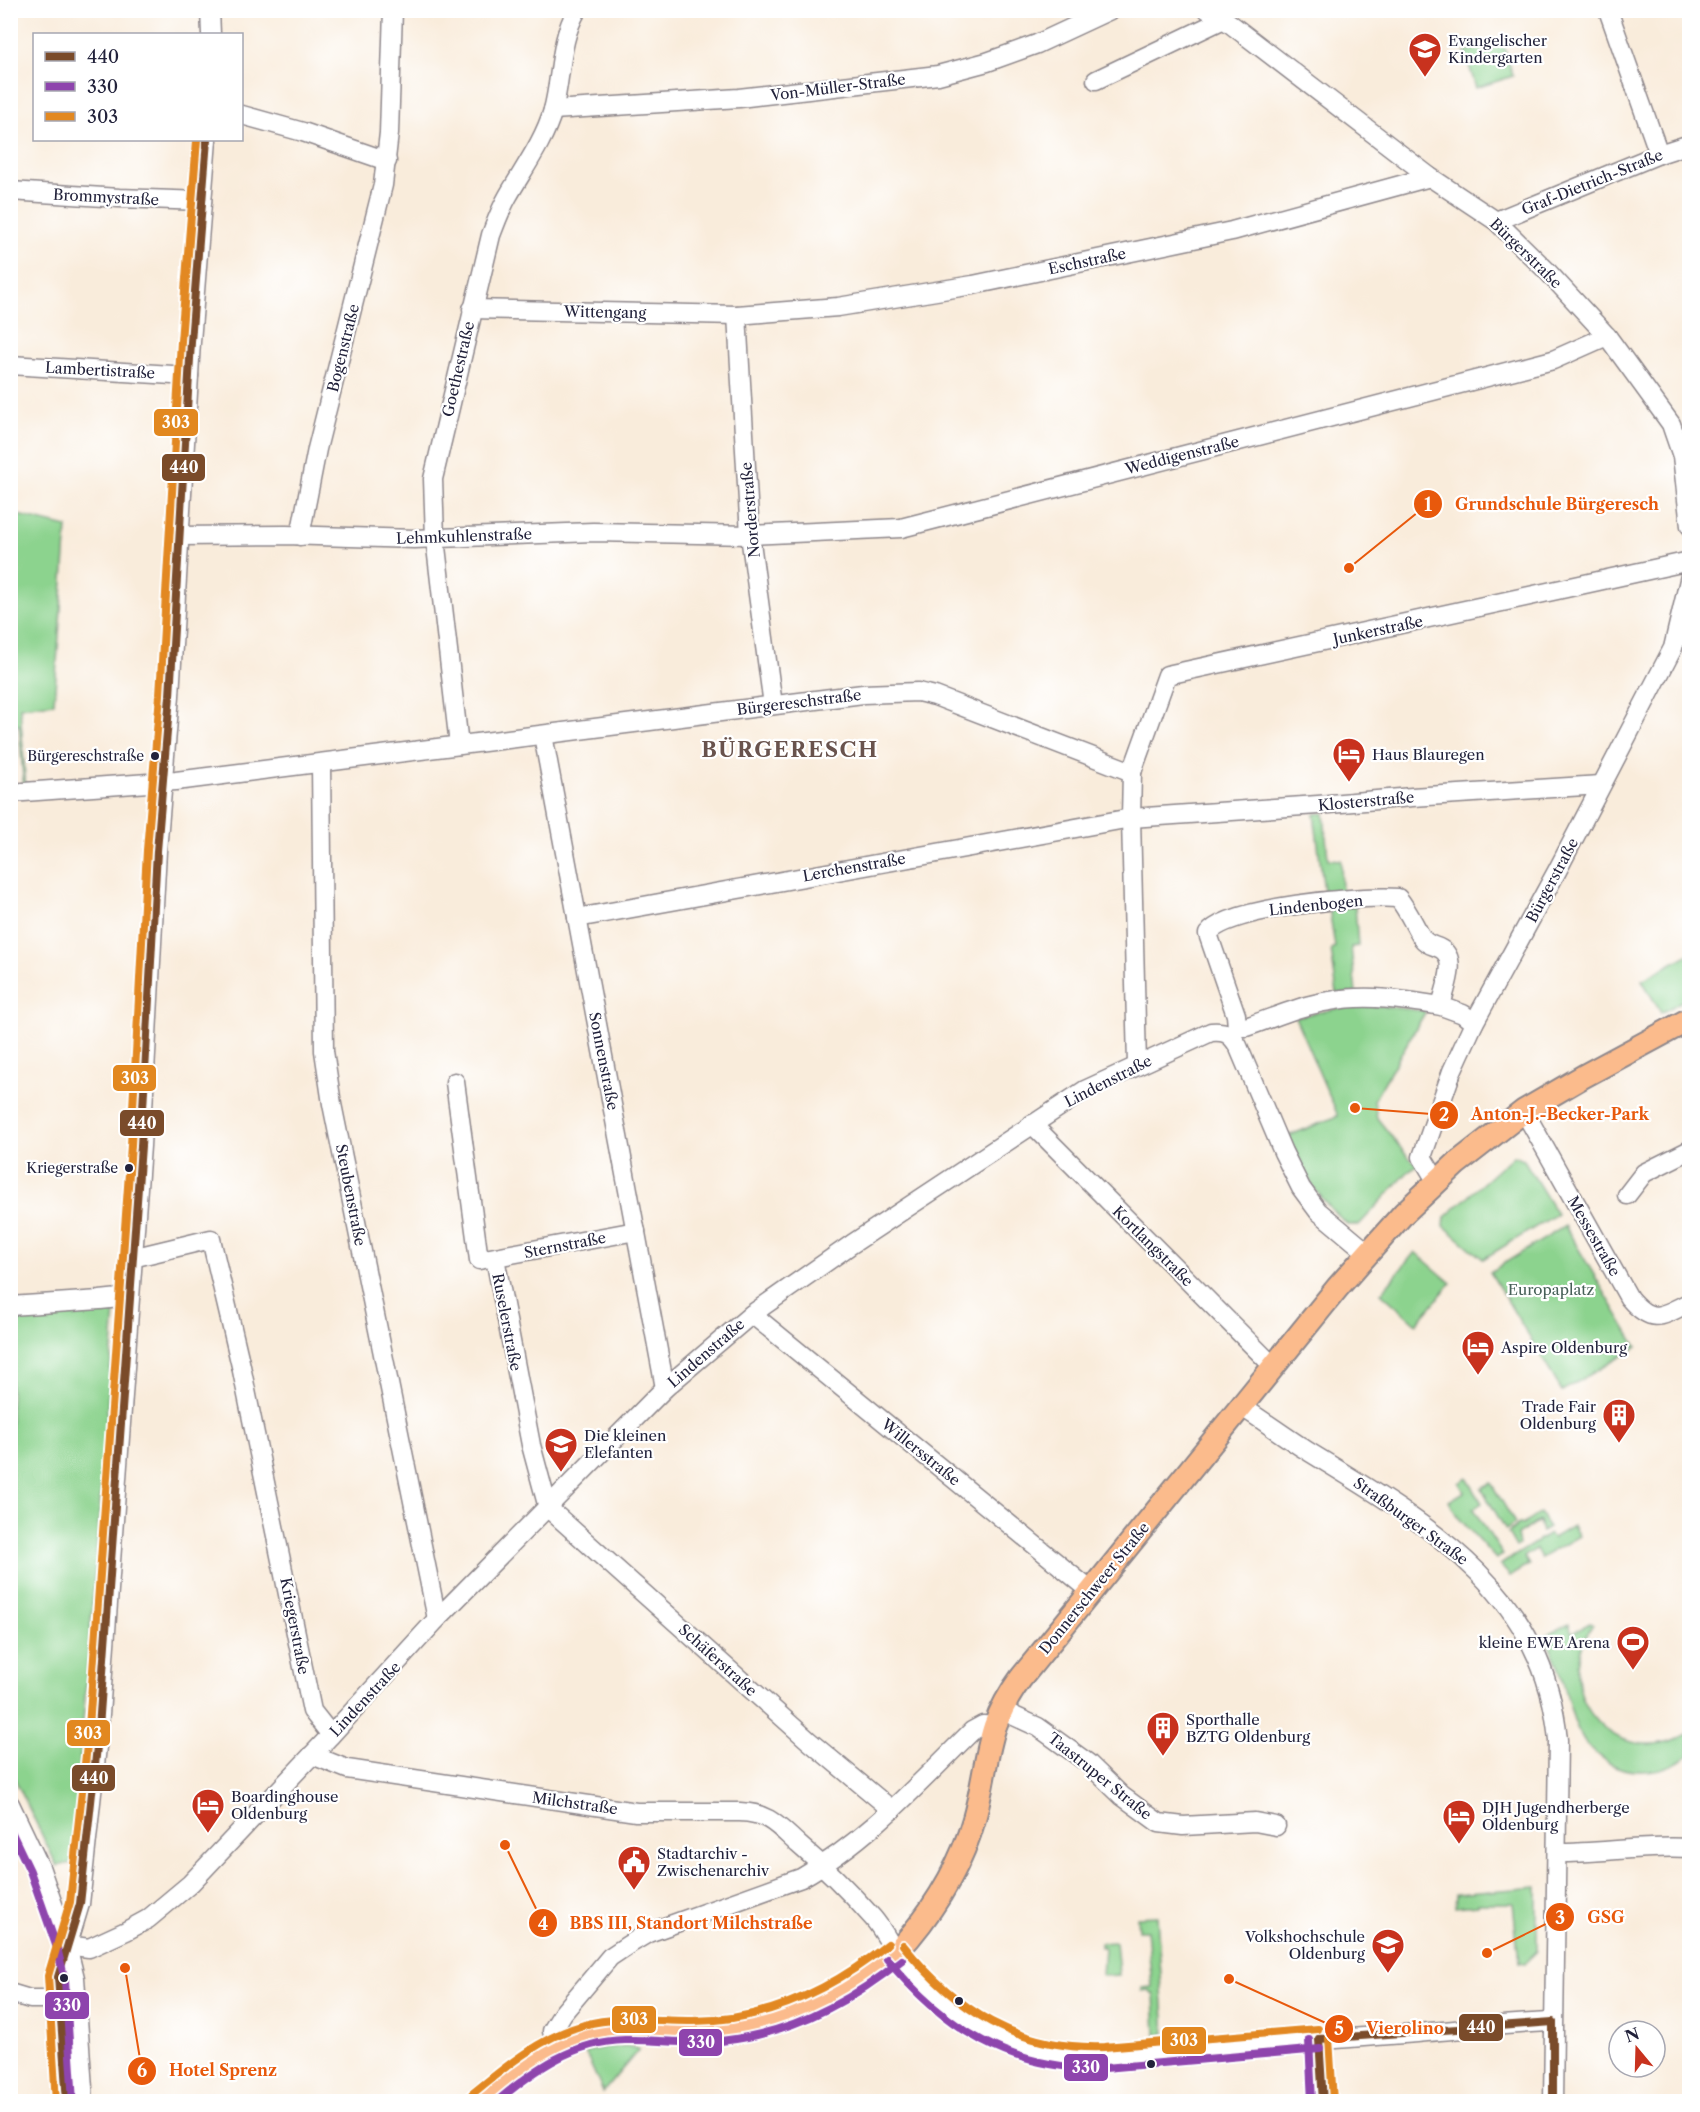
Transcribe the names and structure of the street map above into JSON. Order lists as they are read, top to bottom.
{
  "streets": {
    "main road": ["Donnerschweer Straße"],
    "street": [
      "Von-Müller-Straße",
      "Graf-Dietrich-Straße",
      "Brommystraße",
      "Bürgerstraße",
      "Eschstraße",
      "Wittengang",
      "Bogenstraße",
      "Goethestraße",
      "Lambertistraße",
      "Weddigenstraße",
      "Norderstraße",
      "Lehmkuhlenstraße",
      "Junkerstraße",
      "Bürgereschstraße",
      "Klosterstraße",
      "Lerchenstraße",
      "Lindenbogen",
      "Sonnenstraße",
      "Lindenstraße",
      "Steubenstraße",
      "Messestraße",
      "Sternstraße",
      "Kortlangstraße",
      "Ruselerstraße",
      "Willersstraße",
      "Straßburger Straße",
      "Kriegerstraße",
      "Schäferstraße",
      "Taastruper Straße",
      "Milchstraße"
    ]
  },
  "crossings": [
    ["Von-Müller-Straße", "Goethestraße"],
    ["Graf-Dietrich-Straße", "Bürgerstraße"],
    ["Bürgerstraße", "Eschstraße"],
    ["Bürgerstraße", "Weddigenstraße"],
    ["Bürgerstraße", "Klosterstraße"],
    ["Bürgerstraße", "Donnerschweer Straße"],
    ["Eschstraße", "Wittengang"],
    ["Eschstraße", "Norderstraße"],
    ["Wittengang", "Goethestraße"],
    ["Wittengang", "Norderstraße"],
    ["Bogenstraße", "Lehmkuhlenstraße"],
    ["Goethestraße", "Lehmkuhlenstraße"],
    ["Goethestraße", "Bürgereschstraße"],
    ["Weddigenstraße", "Norderstraße"],
    ["Weddigenstraße", "Lehmkuhlenstraße"],
    ["Norderstraße", "Lehmkuhlenstraße"],
    ["Norderstraße", "Bürgereschstraße"],
    ["Junkerstraße", "Bürgereschstraße"],
    ["Bürgereschstraße", "Sonnenstraße"],
    ["Bürgereschstraße", "Steubenstraße"],
    ["Klosterstraße", "Lerchenstraße"],
    ["Lerchenstraße", "Sonnenstraße"],
    ["Lindenbogen", "Lindenstraße"],
    ["Sonnenstraße", "Lindenstraße"],
    ["Sonnenstraße", "Sternstraße"],
    ["Lindenstraße", "Steubenstraße"],
    ["Lindenstraße", "Kortlangstraße"],
    ["Lindenstraße", "Ruselerstraße"],
    ["Lindenstraße", "Willersstraße"],
    ["Lindenstraße", "Kriegerstraße"],
    ["Lindenstraße", "Schäferstraße"],
    ["Lindenstraße", "Milchstraße"],
    ["Messestraße", "Donnerschweer Straße"],
    ["Sternstraße", "Ruselerstraße"],
    ["Kortlangstraße", "Donnerschweer Straße"],
    ["Ruselerstraße", "Schäferstraße"],
    ["Willersstraße", "Donnerschweer Straße"],
    ["Straßburger Straße", "Donnerschweer Straße"],
    ["Straßburger Straße", "Milchstraße"],
    ["Donnerschweer Straße", "Taastruper Straße"],
    ["Donnerschweer Straße", "Milchstraße"]
  ],
  "districts": ["BÜRGERESCH"],
  "parks": ["Europaplatz"],
  "places": {
    "school or university": ["Evangelischer Kindergarten", "Die kleinen Elefanten", "Volkshochschule Oldenburg"],
    "other": [
      "Grundschule Bürgeresch",
      "Bürgereschstraße",
      "Anton-J.-Becker-Park",
      "Kriegerstraße",
      "BBS III, Standort Milchstraße",
      "GSG",
      "Hotel Sprenz",
      "Vierolino"
    ],
    "hotel": [
      "Haus Blauregen",
      "Aspire Oldenburg",
      "Boardinghouse Oldenburg",
      "DJH Jugendherberge Oldenburg"
    ],
    "building": ["Trade Fair Oldenburg", "Sporthalle BZTG Oldenburg"],
    "sports": ["kleine EWE Arena"],
    "public building": ["Stadtarchiv - Zwischenarchiv"]
  },
  "lines": ["transit line 440", "transit line 303", "transit line 330"],
  "legend": ["440", "330", "303"],
  "north": "top"
}
